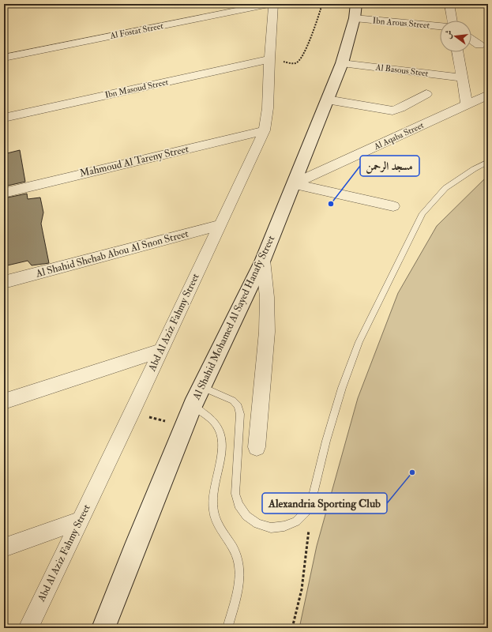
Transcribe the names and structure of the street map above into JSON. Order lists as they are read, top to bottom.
{
  "streets": {
    "street": [
      "Ibn Arous Street",
      "Al Fostat Street",
      "Al Basous Steet",
      "Ibn Masoud Street",
      "Al Aqaba Street",
      "Mahmoud Al Tareny Street",
      "Al Shahid Shehab Abou Al Snon Street",
      "Al Shahid Mohamed Al Sayed Hanafy Street",
      "Abd Al Aziz Fahmy Street"
    ]
  },
  "crossings": [
    ["Ibn Arous Street", "Al Shahid Mohamed Al Sayed Hanafy Street"],
    ["Al Basous Steet", "Al Shahid Mohamed Al Sayed Hanafy Street"],
    ["Ibn Masoud Street", "Abd Al Aziz Fahmy Street"],
    ["Al Aqaba Street", "Al Shahid Mohamed Al Sayed Hanafy Street"],
    ["Mahmoud Al Tareny Street", "Abd Al Aziz Fahmy Street"],
    ["Al Shahid Shehab Abou Al Snon Street", "Abd Al Aziz Fahmy Street"]
  ],
  "places": ["مسجد الرحمن", "Alexandria Sporting Club"],
  "north": "left"
}
